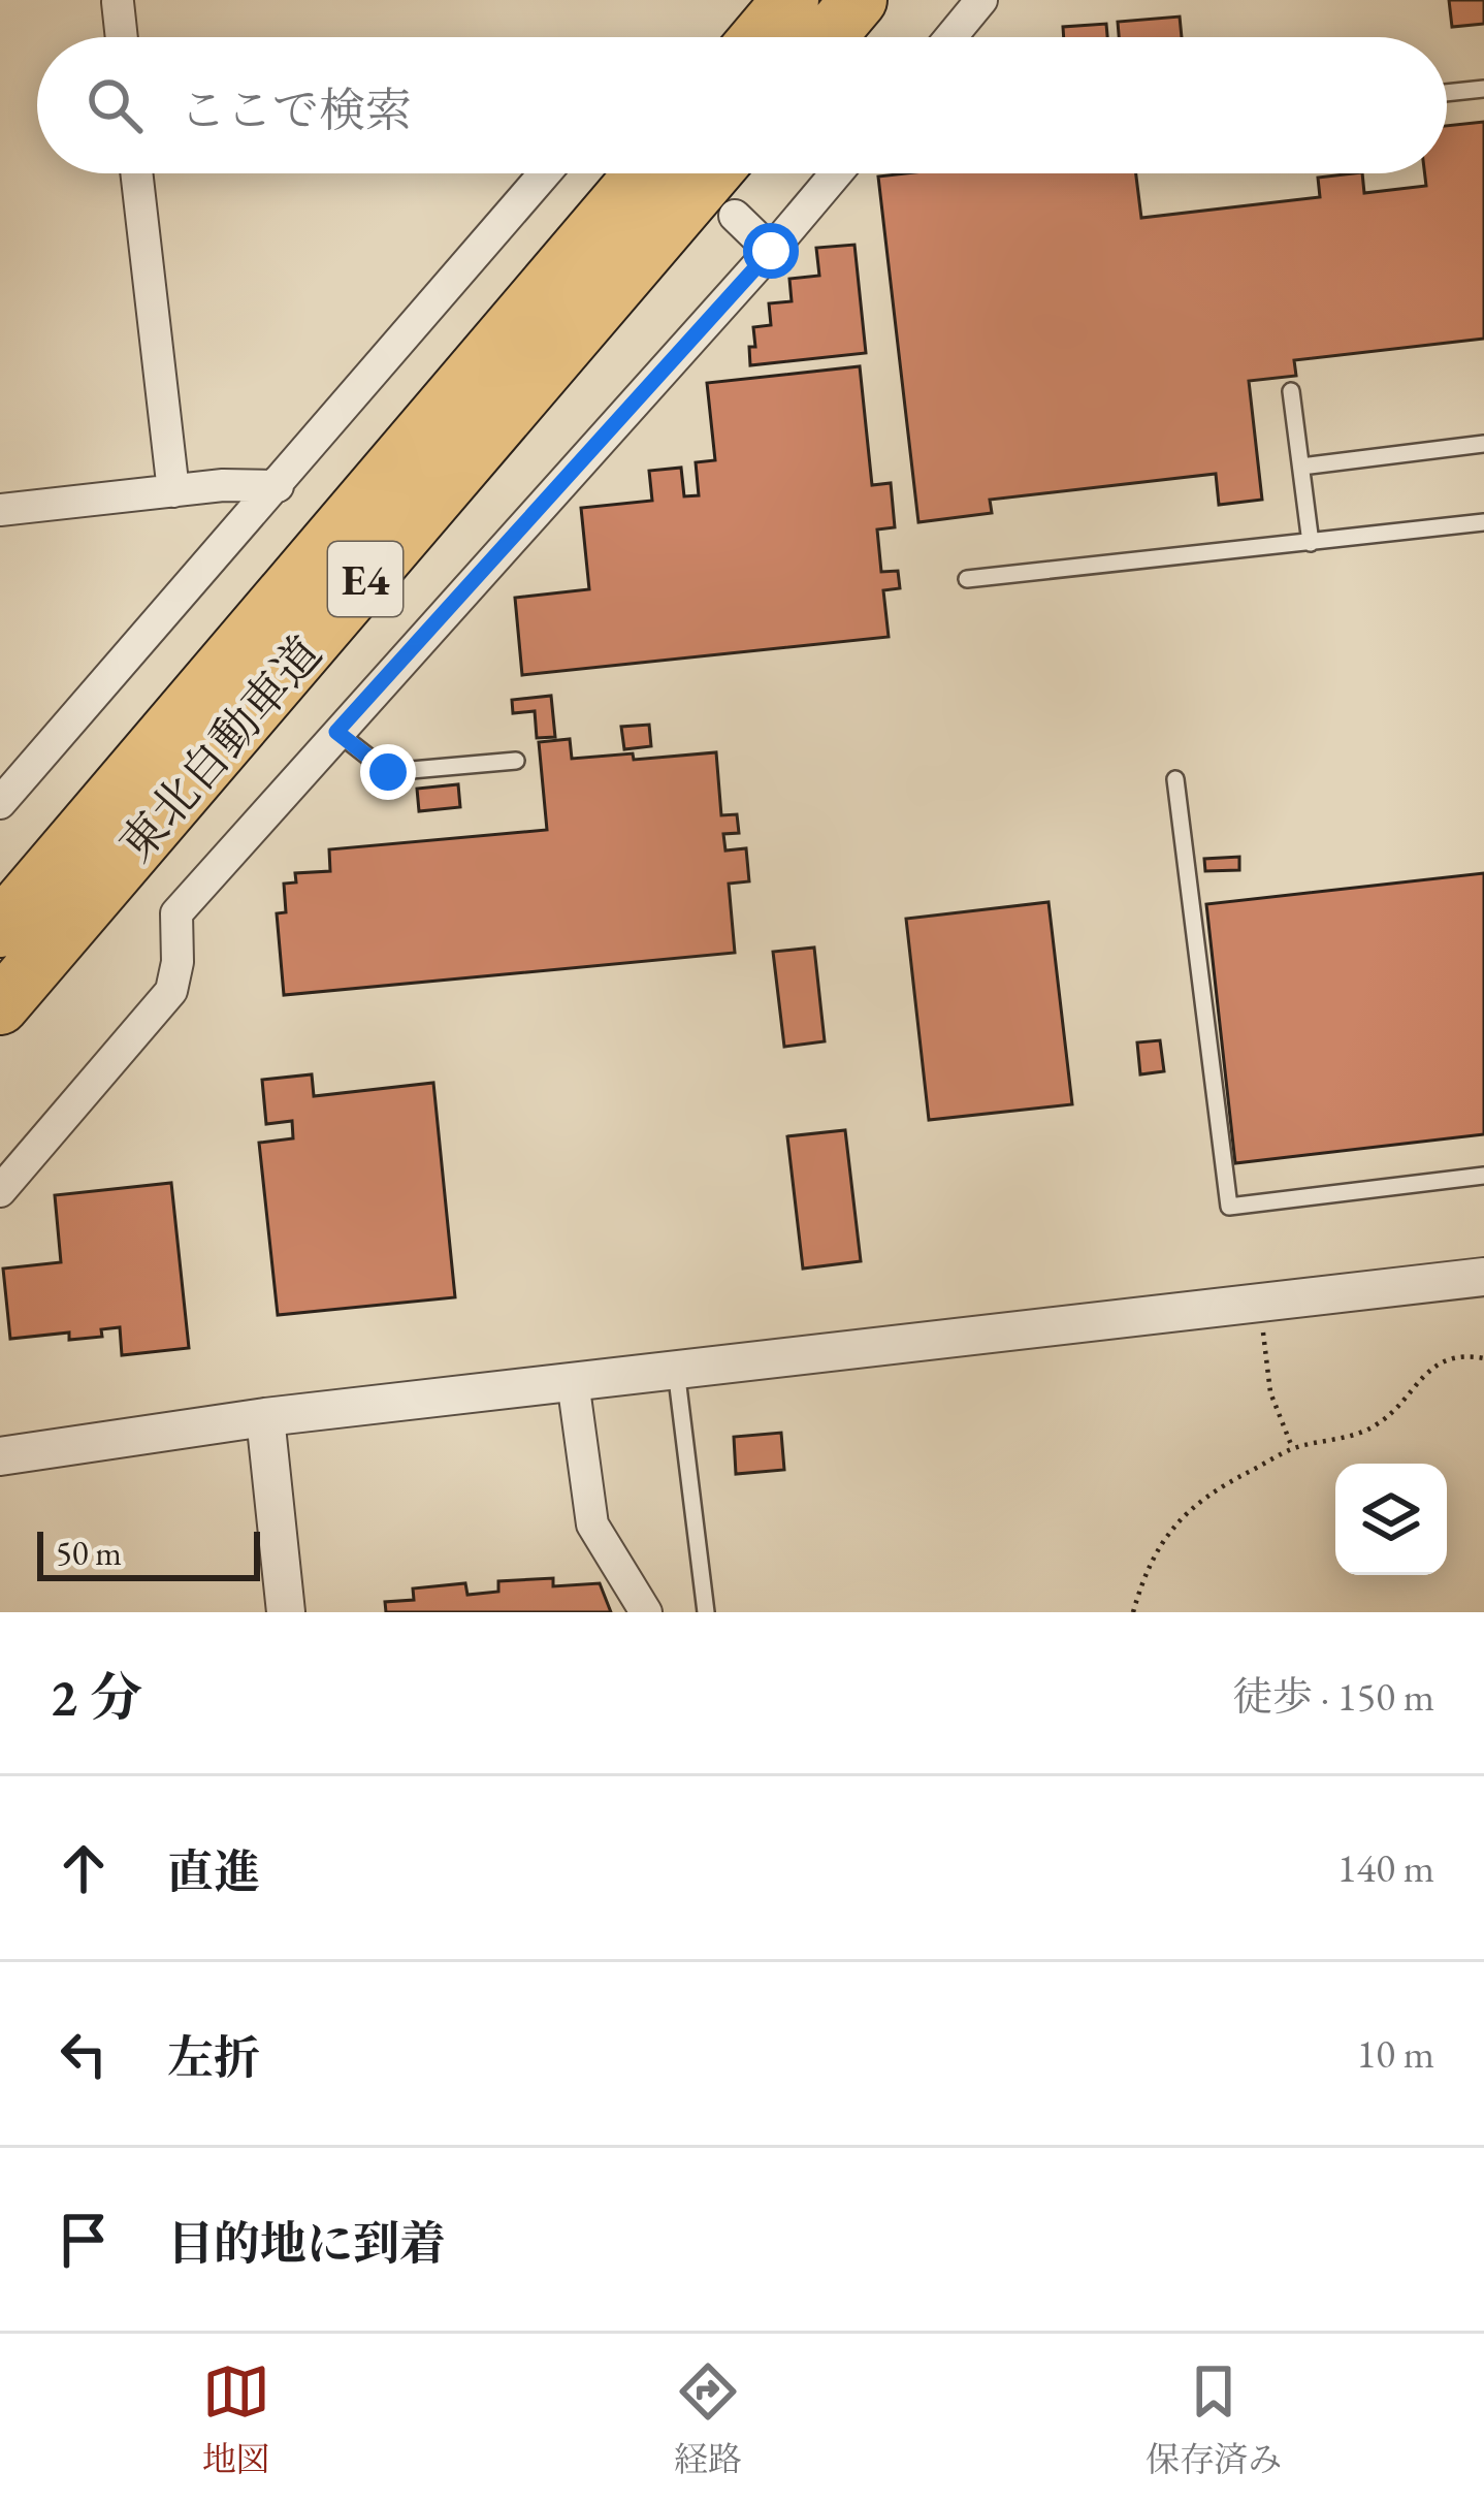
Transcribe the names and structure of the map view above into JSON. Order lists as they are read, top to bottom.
{
  "streets": {
    "highway": ["E4", "東北自動車道"]
  },
  "scale_bar": "50 m",
  "page": {
    "search": "ここで検索",
    "scale": "50 m",
    "heading": ["2 分", "徒歩 · 150 m"],
    "list": [
      ["直進", "140 m"],
      ["左折", "10 m"],
      "目的地に到着"
    ],
    "nav": ["地図", "経路", "保存済み"]
  }
}
